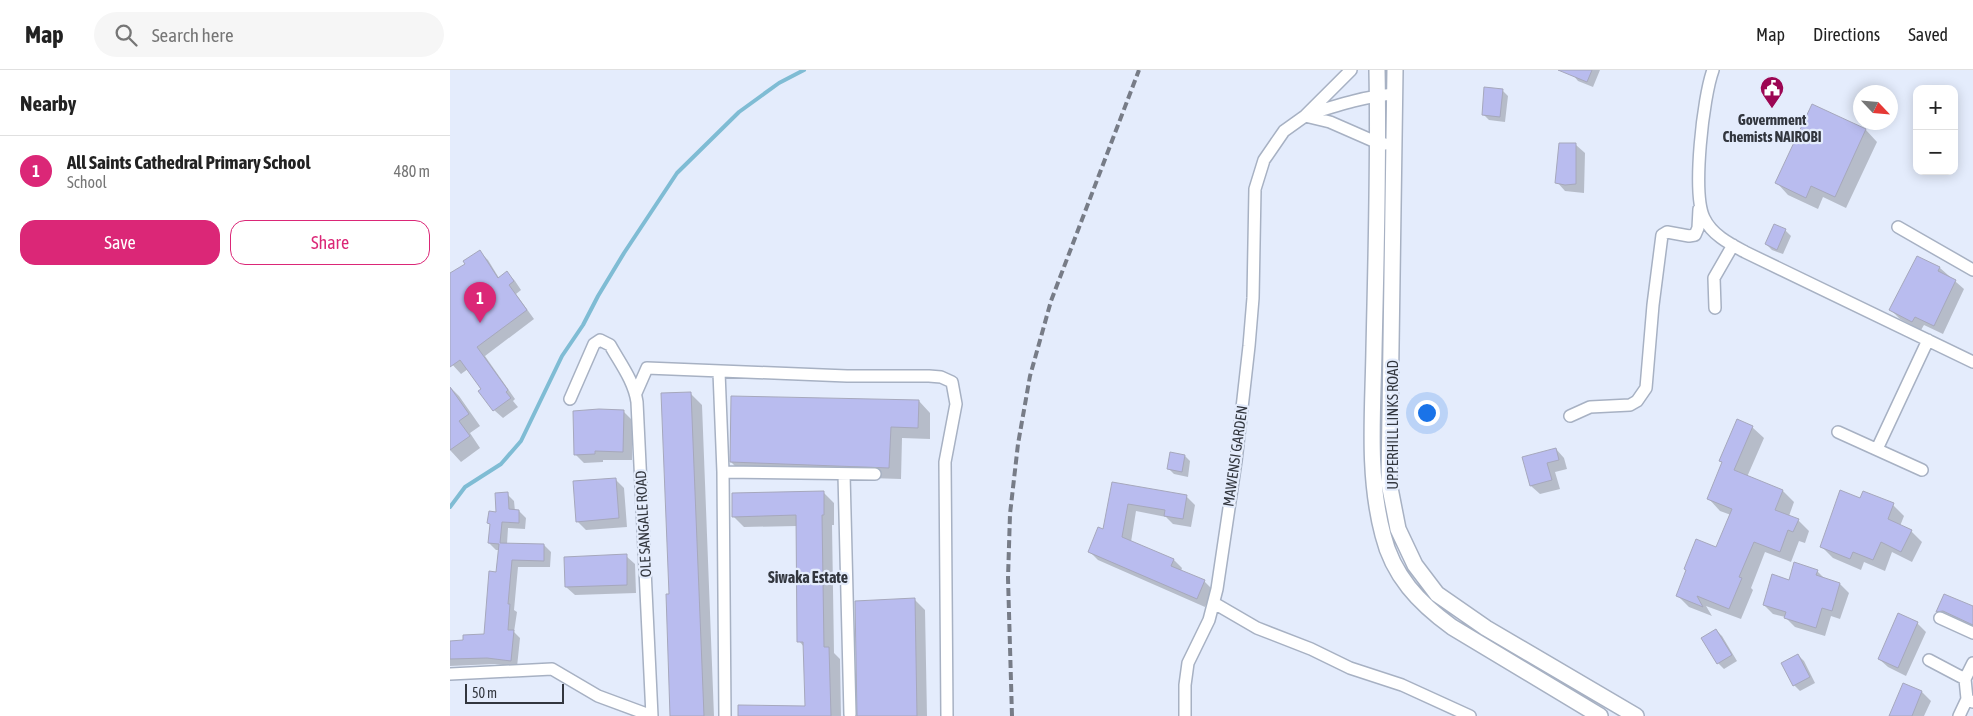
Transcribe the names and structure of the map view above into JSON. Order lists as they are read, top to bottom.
{
  "streets": {
    "street": ["UPPERHILL LINKS ROAD", "MAWENSI GARDEN", "OLE SANGALE ROAD"]
  },
  "districts": ["Siwaka Estate"],
  "places": {
    "public building": ["Government Chemists NAIROBI"]
  },
  "scale_bar": "50 m",
  "north": "bottom right",
  "page": {
    "header": "Map",
    "search": "Search here",
    "nav": ["Map", "Directions", "Saved"],
    "heading": "Nearby",
    "map_buttons": ["+", "−"],
    "list": [
      {
        "mark": "1",
        "name": "All Saints Cathedral Primary School",
        "note": "School",
        "value": "480 m"
      }
    ],
    "buttons": ["Save", "Share"],
    "pins": "1",
    "scale": "50 m"
  }
}
